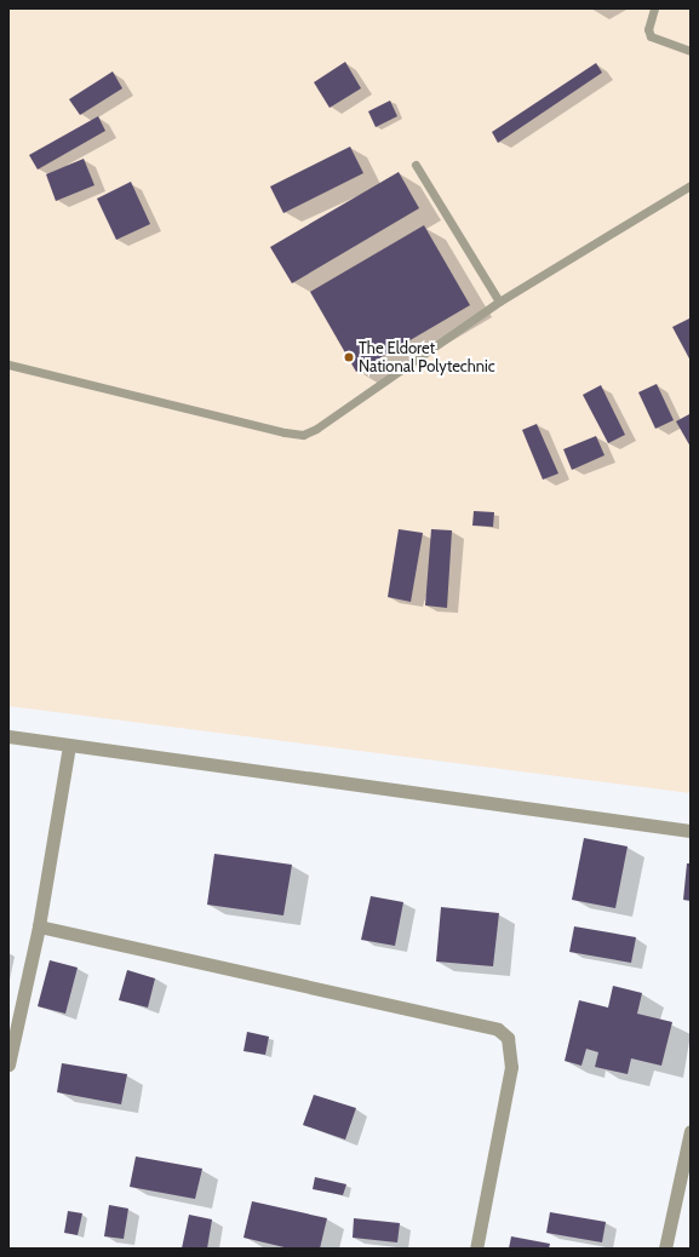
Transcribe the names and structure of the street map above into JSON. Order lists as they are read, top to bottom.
{
  "places": ["The Eldoret National Polytechnic"]
}
